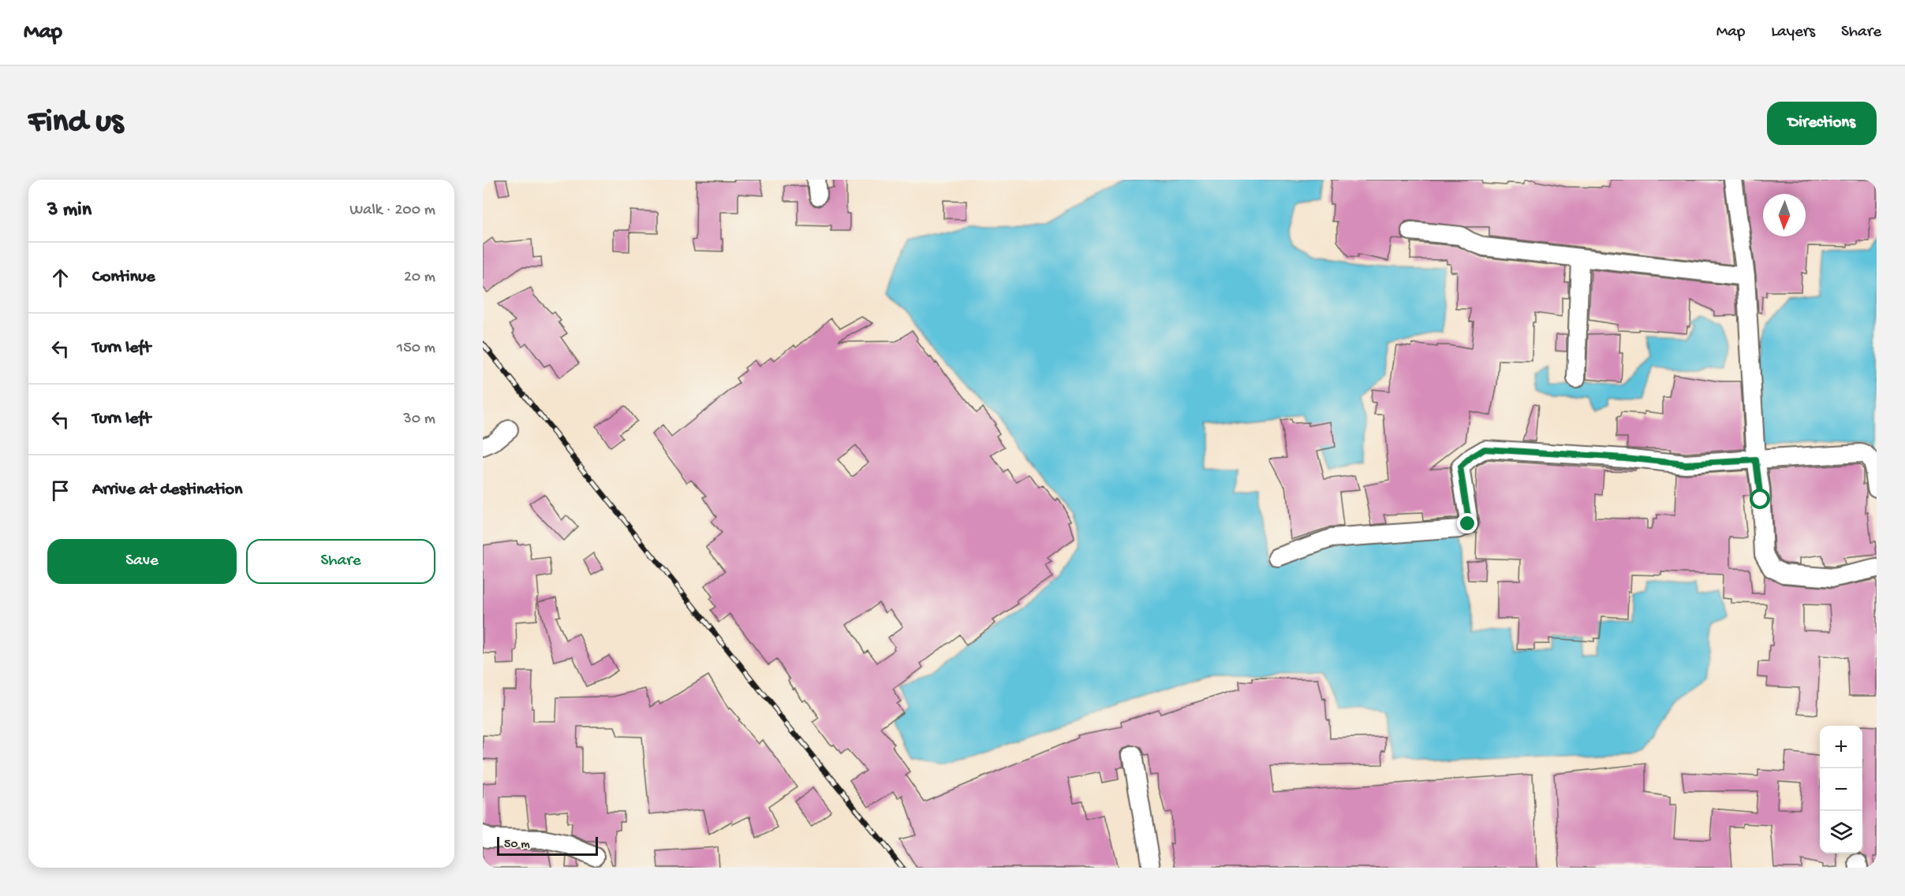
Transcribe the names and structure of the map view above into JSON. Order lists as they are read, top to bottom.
{
  "scale_bar": "50 m",
  "north": "bottom",
  "page": {
    "header": "Map",
    "nav": ["Map", "Layers", "Share"],
    "buttons": [
      "Directions",
      ["Save", "Share"]
    ],
    "title": "Find us",
    "heading": ["3 min", "Walk · 200 m"],
    "list": [
      ["Continue", "20 m"],
      ["Turn left", "150 m"],
      ["Turn left", "30 m"],
      "Arrive at destination"
    ],
    "map_buttons": ["+", "−"],
    "scale": "50 m"
  }
}
